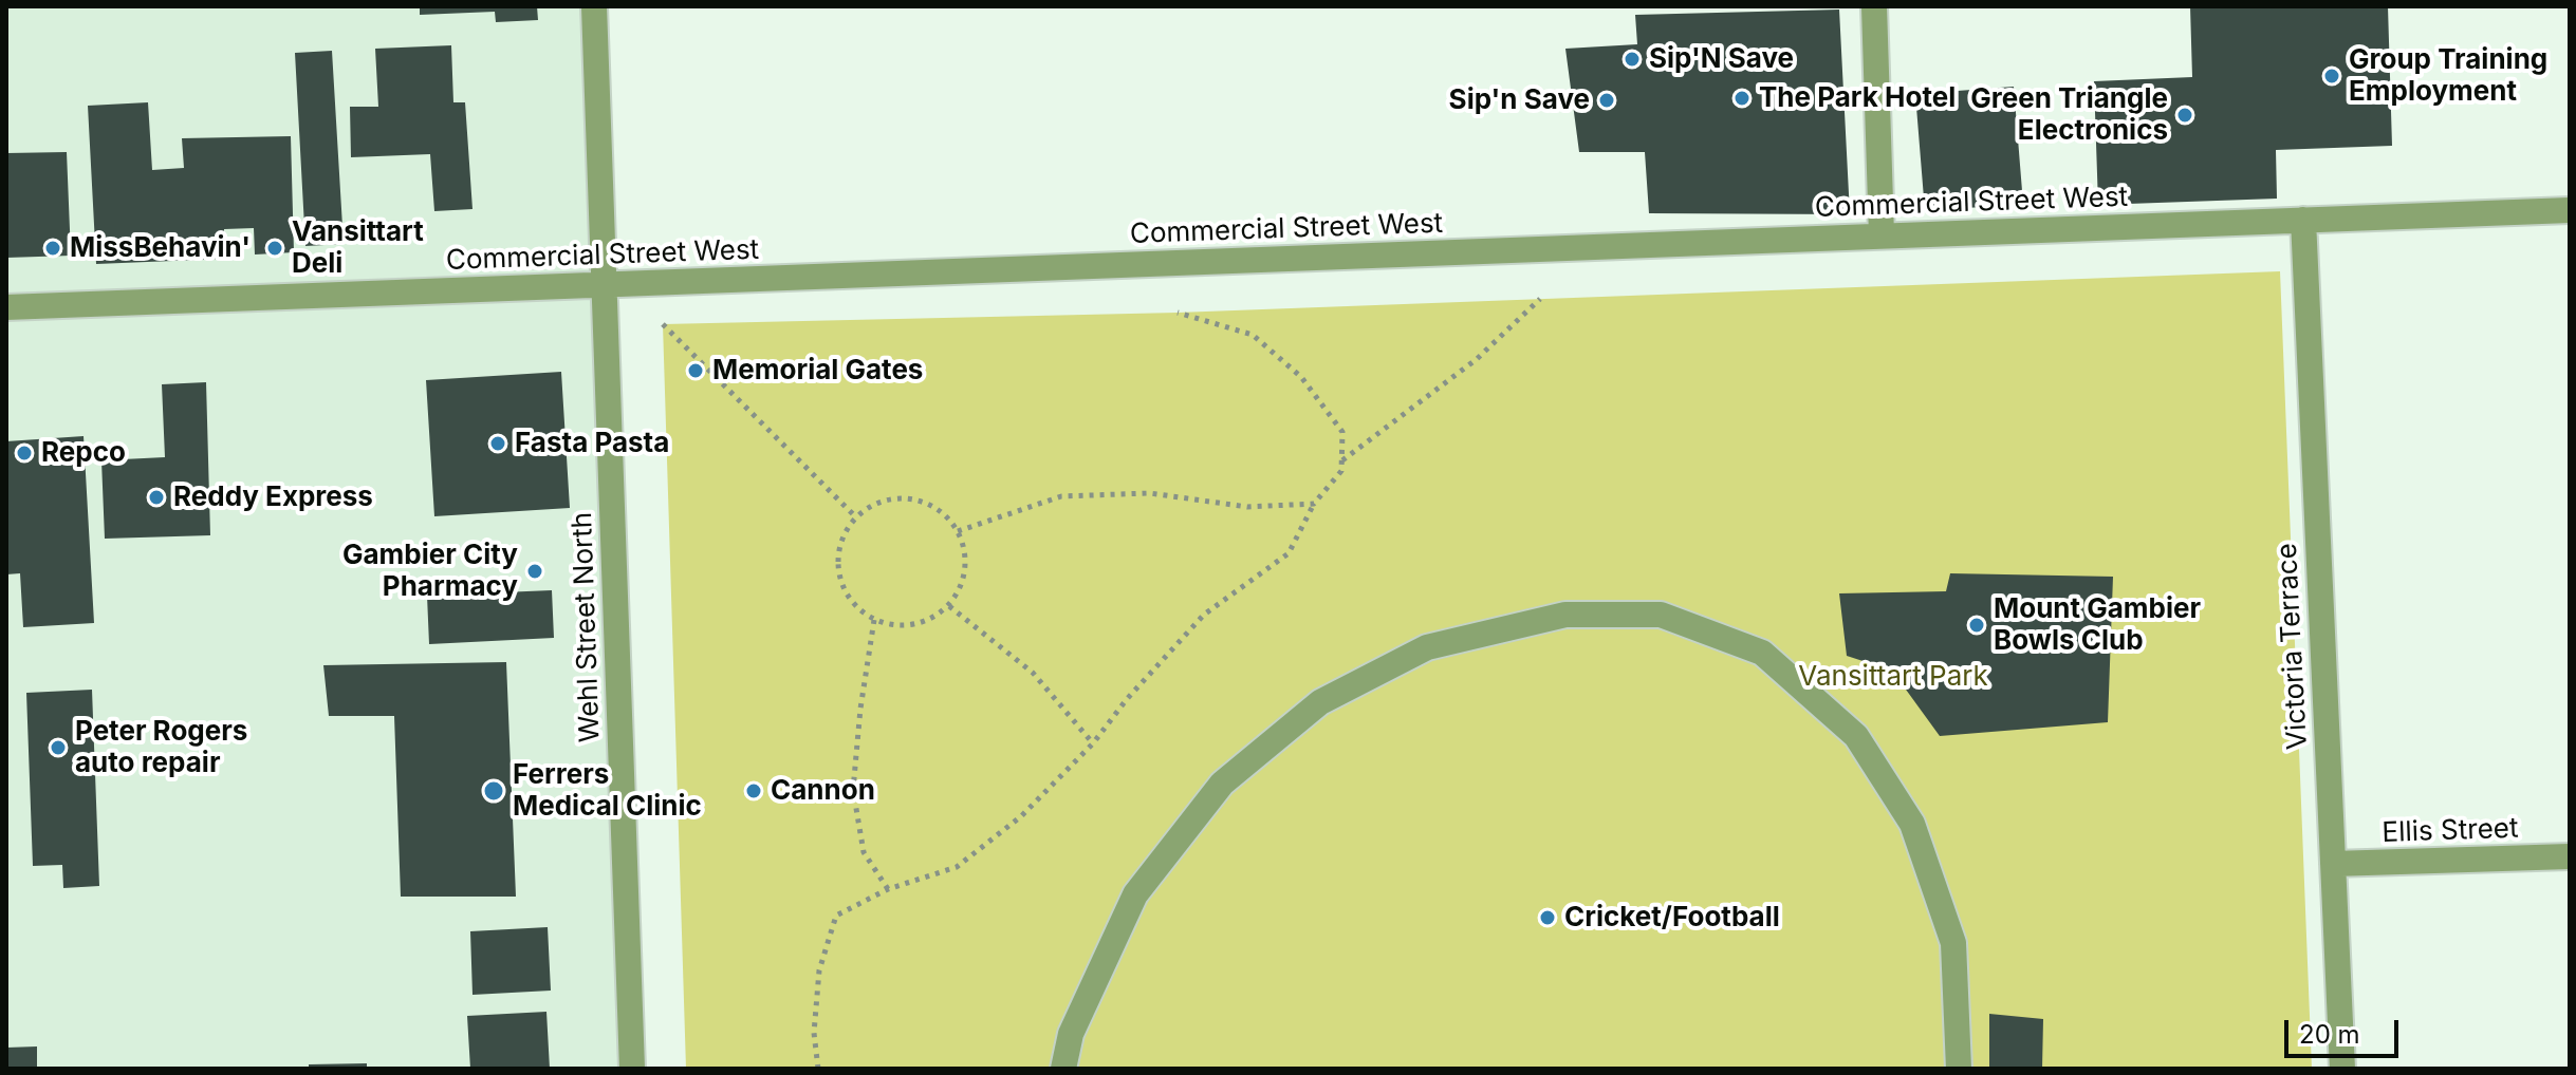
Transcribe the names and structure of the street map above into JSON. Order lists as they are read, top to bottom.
{
  "streets": {
    "street": [
      "Commercial Street West",
      "Wehl Street North",
      "Victoria Terrace",
      "Ellis Street"
    ]
  },
  "crossings": [
    ["Commercial Street West", "Wehl Street North"],
    ["Commercial Street West", "Victoria Terrace"],
    ["Victoria Terrace", "Ellis Street"]
  ],
  "parks": ["Vansittart Park"],
  "places": [
    "Sip'N Save",
    "Group Training Employment",
    "The Park Hotel",
    "Sip'n Save",
    "Green Triangle Electronics",
    "MissBehavin'",
    "Vansittart Deli",
    "Memorial Gates",
    "Fasta Pasta",
    "Repco",
    "Reddy Express",
    "Gambier City Pharmacy",
    "Mount Gambier Bowls Club",
    "Peter Rogers auto repair",
    "Ferrers Medical Clinic",
    "Cannon",
    "Cricket/Football"
  ],
  "scale_bar": "20 m"
}
